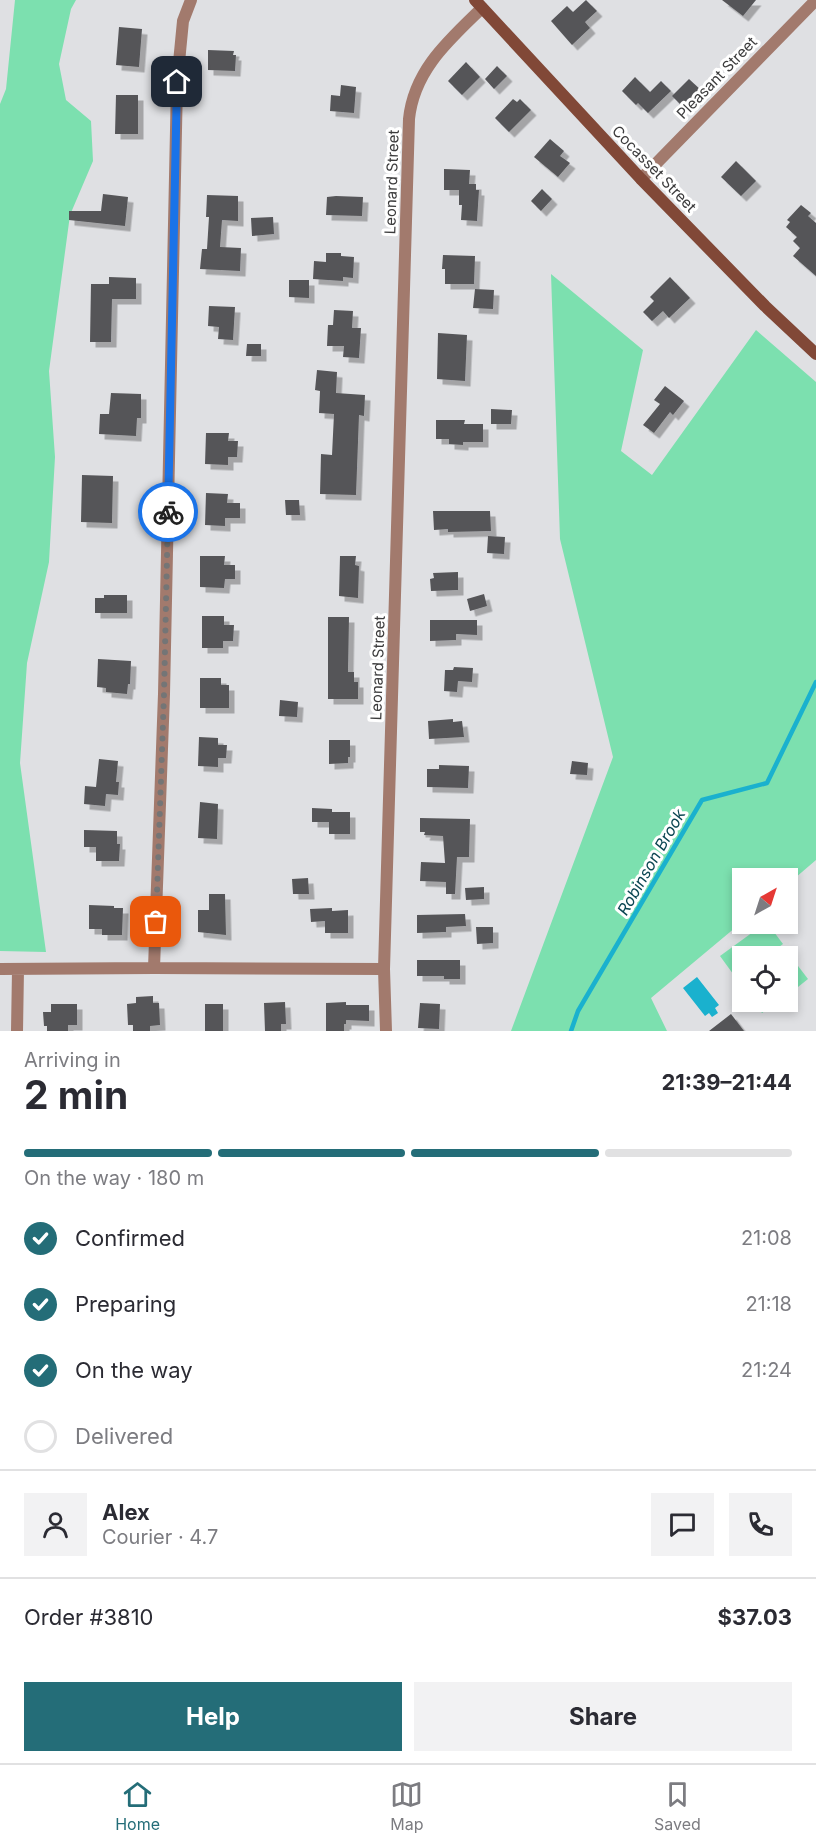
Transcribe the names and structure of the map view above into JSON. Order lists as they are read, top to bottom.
{
  "streets": {
    "main road": ["Cocasset Street"],
    "street": ["Pleasant Street", "Leonard Street"]
  },
  "crossings": [
    ["Pleasant Street", "Cocasset Street"],
    ["Cocasset Street", "Leonard Street"]
  ],
  "water": ["Robinson Brook"],
  "north": "top right",
  "page": {
    "heading": ["2 min", "Arriving in", "21:39–21:44"],
    "panel": [
      "Alex",
      "Courier · 4.7",
      "Order #3810",
      "$37.03"
    ],
    "bar": "On the way · 180 m",
    "list": [
      ["Confirmed", "21:08"],
      ["Preparing", "21:18"],
      ["On the way", "21:24"],
      "Delivered"
    ],
    "buttons": ["Help", "Share"],
    "tabs": ["Home", "Map", "Saved"]
  }
}
